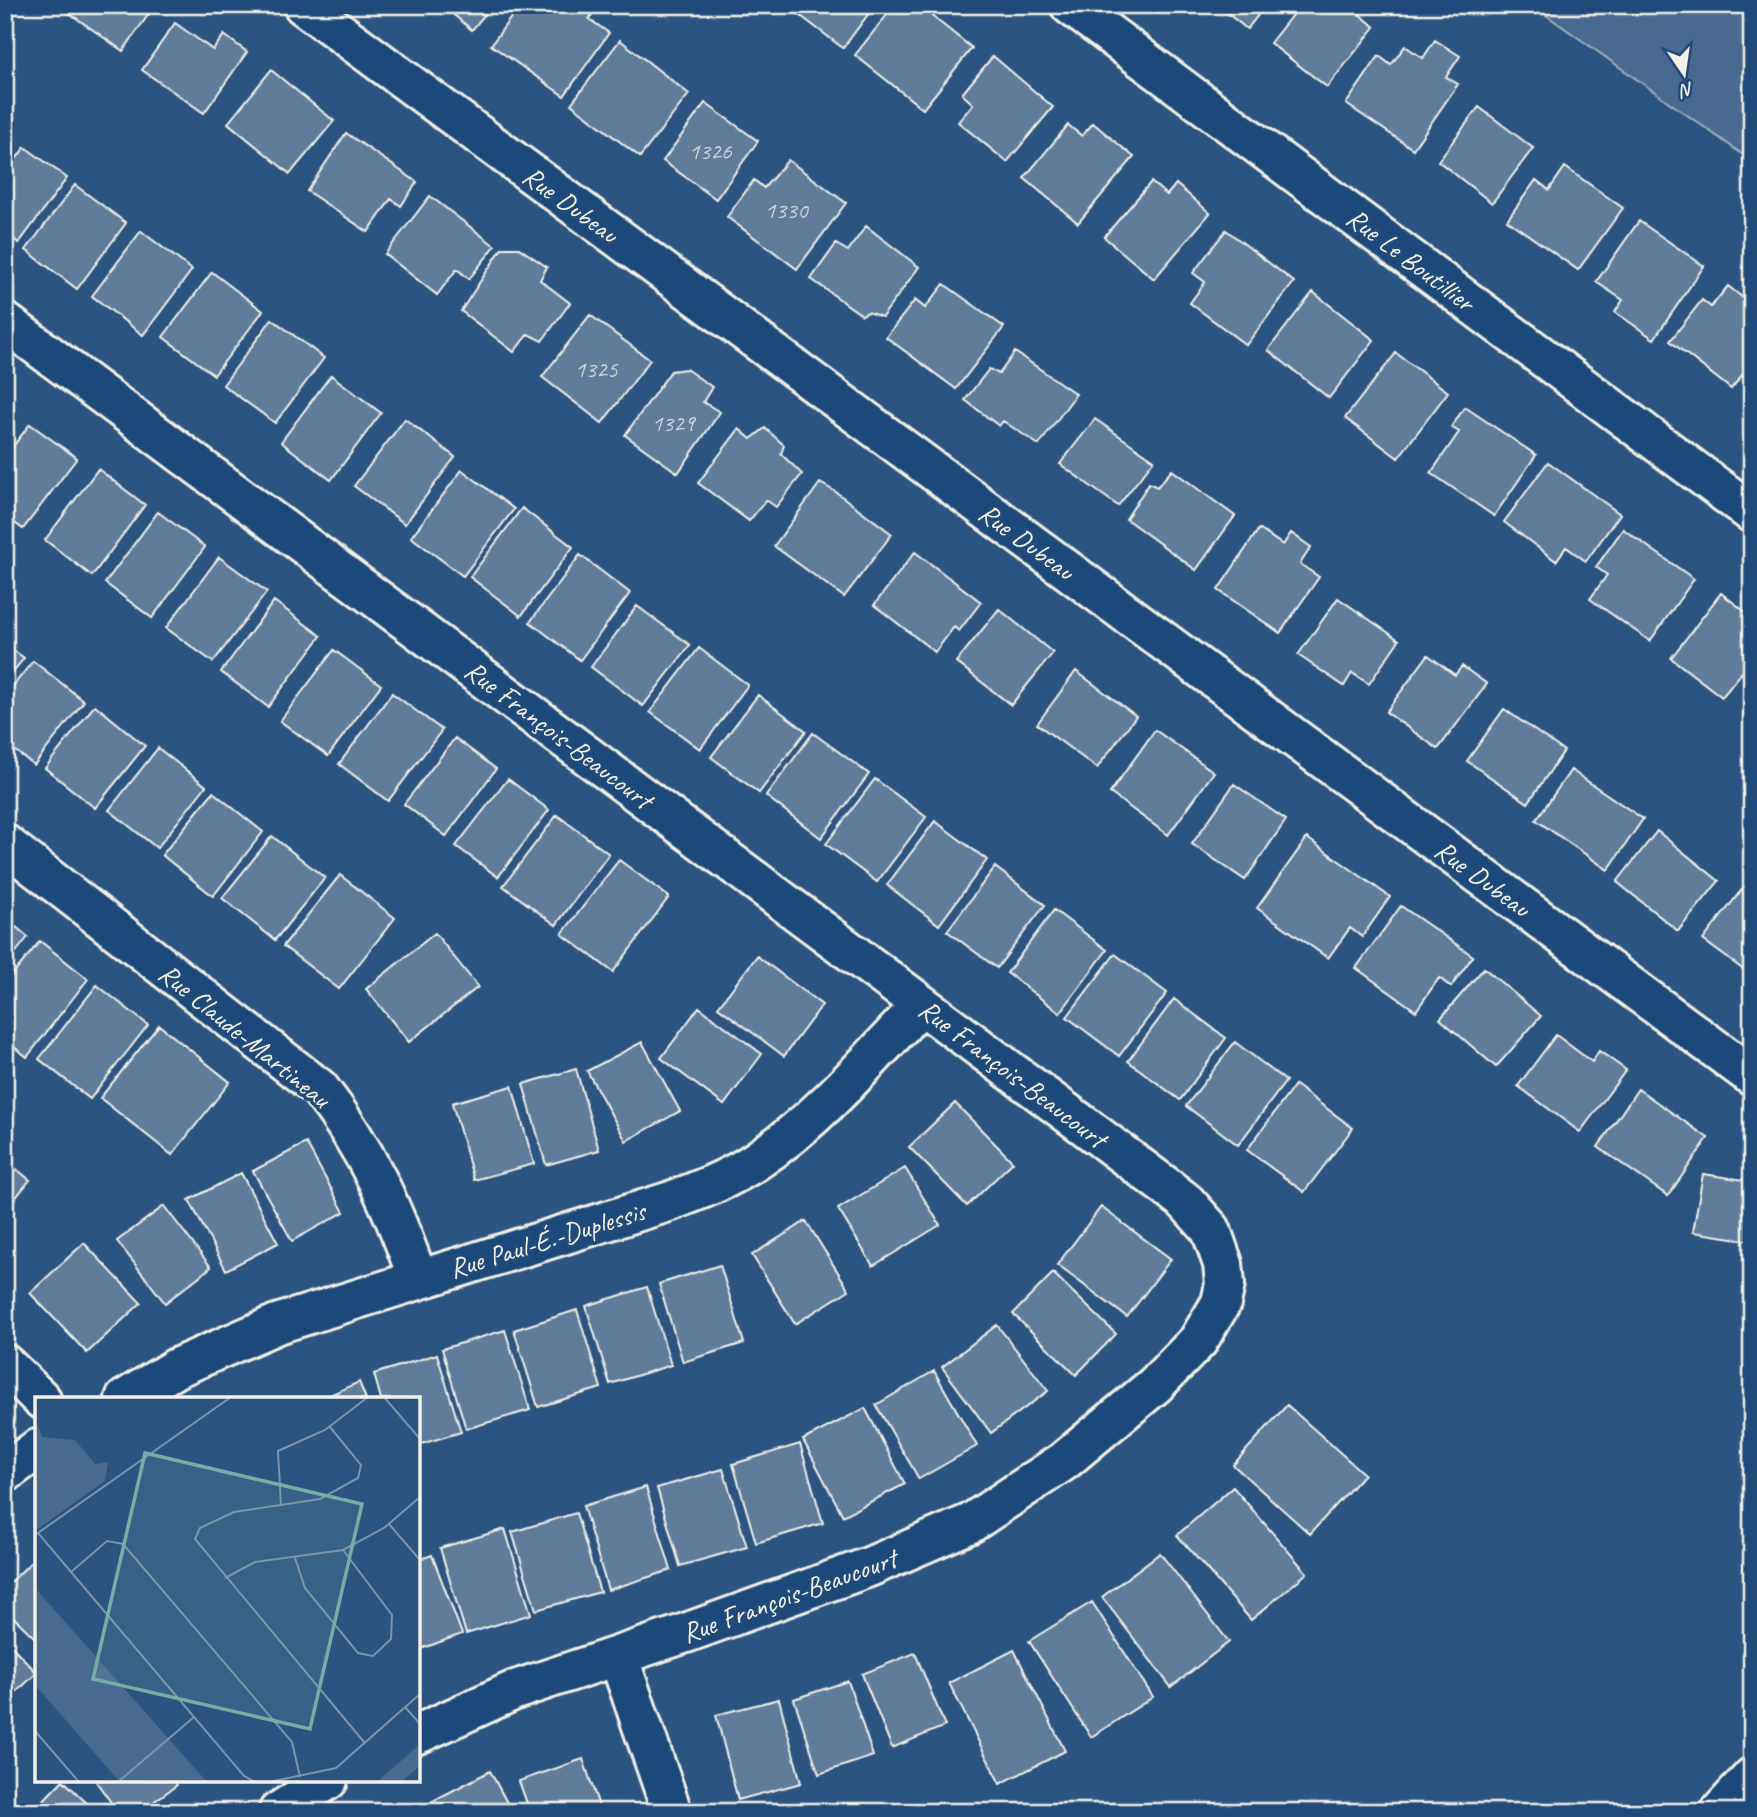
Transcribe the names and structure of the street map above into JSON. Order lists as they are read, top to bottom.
{
  "streets": {
    "street": [
      "Rue Dubeau",
      "Rue Le Boutillier",
      "Rue François-Beaucourt",
      "Rue Claude-Martineau",
      "Rue Paul-É.-Duplessis"
    ]
  },
  "crossings": [
    ["Rue François-Beaucourt", "Rue Paul-É.-Duplessis"],
    ["Rue Claude-Martineau", "Rue Paul-É.-Duplessis"]
  ],
  "house_numbers": [
    "1326",
    "1330",
    "1325",
    "1329"
  ],
  "north": "bottom"
}
